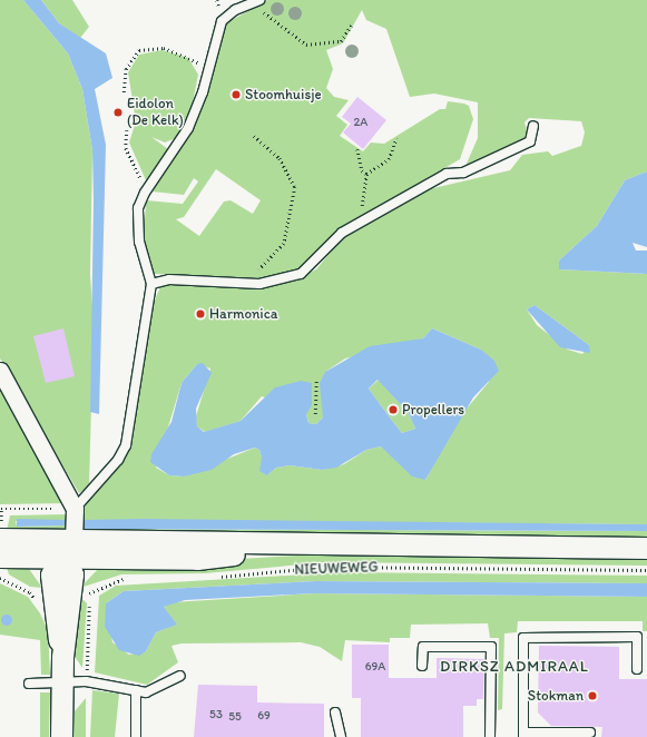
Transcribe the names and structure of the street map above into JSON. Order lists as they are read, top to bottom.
{
  "streets": {
    "street": ["NIEUWEWEG"]
  },
  "districts": ["DIRKSZ ADMIRAAL"],
  "places": [
    "Stoomhuisje",
    "Eidolon (De Kelk)",
    "Harmonica",
    "Propellers",
    "Stokman"
  ],
  "house_numbers": [
    "2A",
    "69A",
    "53",
    "69",
    "55"
  ]
}
